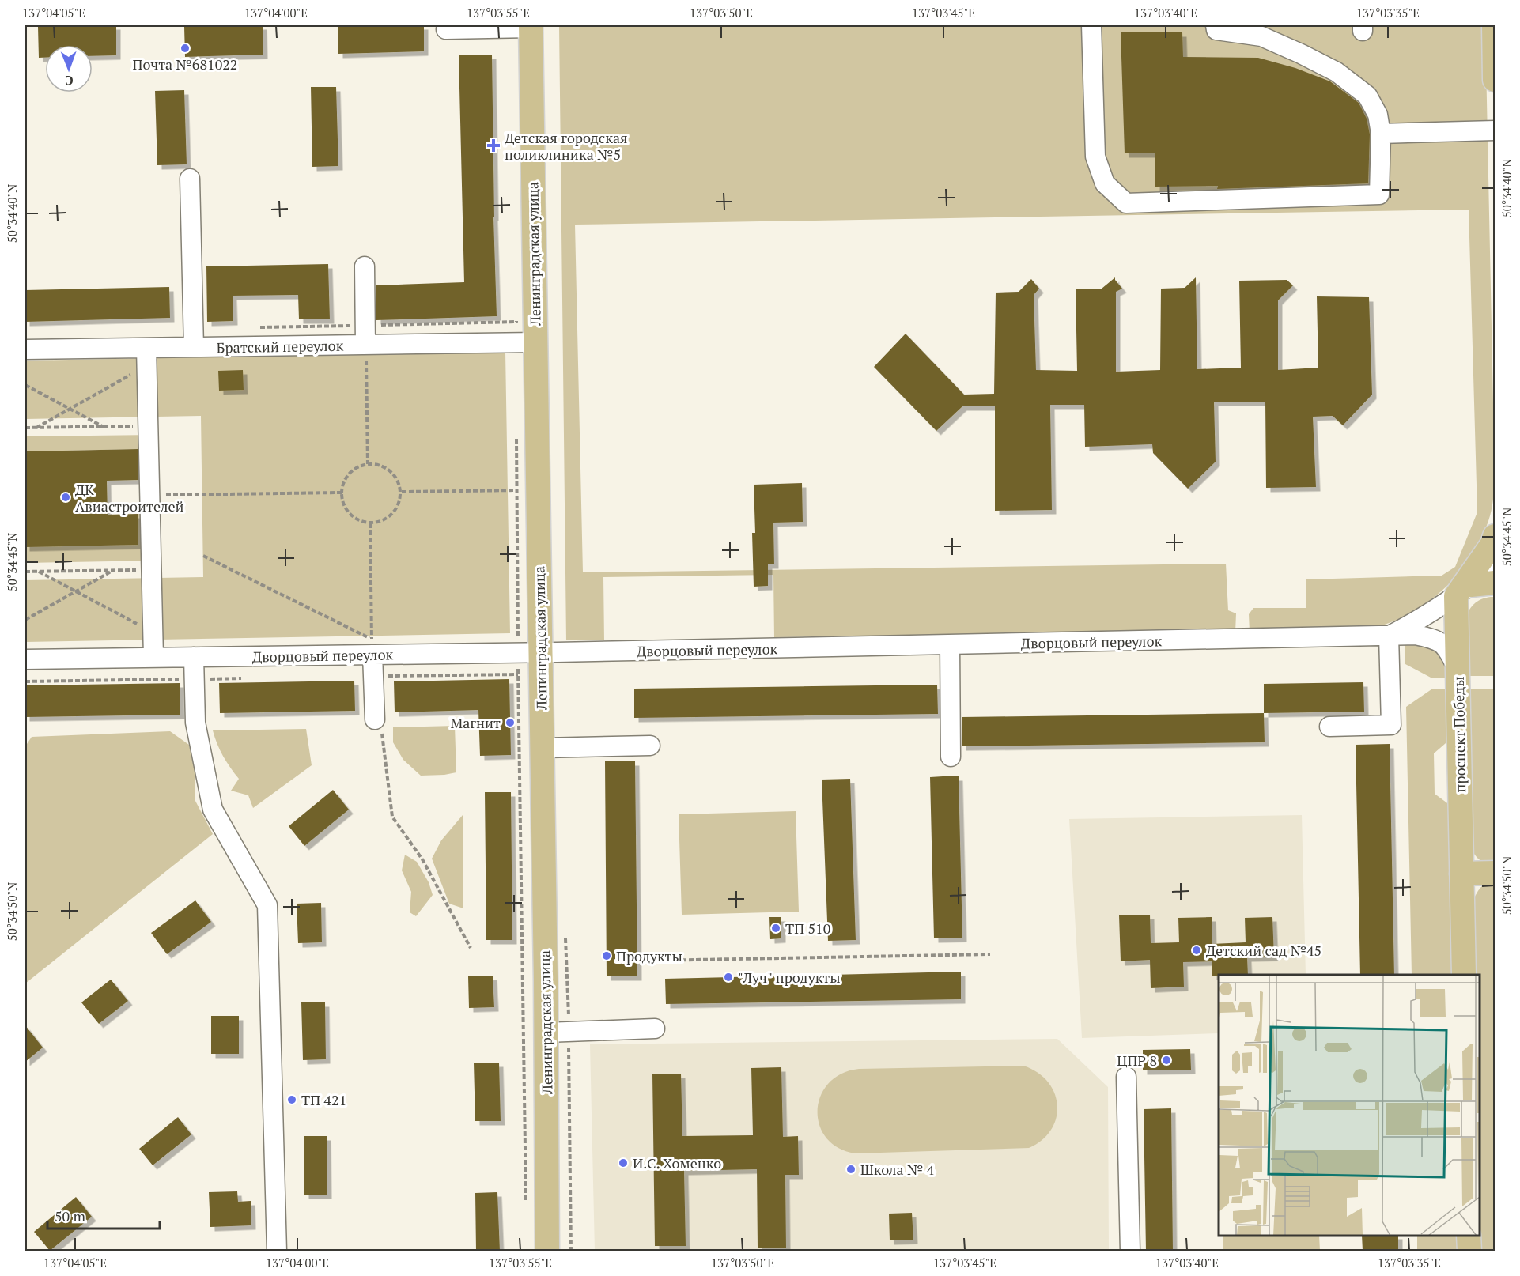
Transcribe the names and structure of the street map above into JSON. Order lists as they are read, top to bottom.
{
  "streets": {
    "main road": ["Ленинградская улица", "проспект Победы"],
    "street": ["Братский переулок", "Дворцовый переулок"]
  },
  "crossings": [
    ["Ленинградская улица", "Братский переулок"],
    ["Ленинградская улица", "Дворцовый переулок"],
    ["Дворцовый переулок", "проспект Победы"]
  ],
  "places": {
    "other": [
      "Почта №681022",
      "ДК Авиастроителей",
      "Магнит",
      "ТП 510",
      "Детский сад №45",
      "Продукты",
      "\"Луч\" продукты",
      "ЦПР 8",
      "ТП 421",
      "И.С. Хоменко",
      "Школа № 4"
    ],
    "health": ["Детская городская поликлиника №5"]
  },
  "scale_bar": "50 m",
  "north": "bottom",
  "coordinates": [
    "137°04'05\"E",
    "137°04'00\"E",
    "137°03'55\"E",
    "137°03'50\"E",
    "137°03'45\"E",
    "137°03'40\"E",
    "137°03'35\"E",
    "50°34'40\"N",
    "50°34'45\"N",
    "50°34'50\"N"
  ]
}
